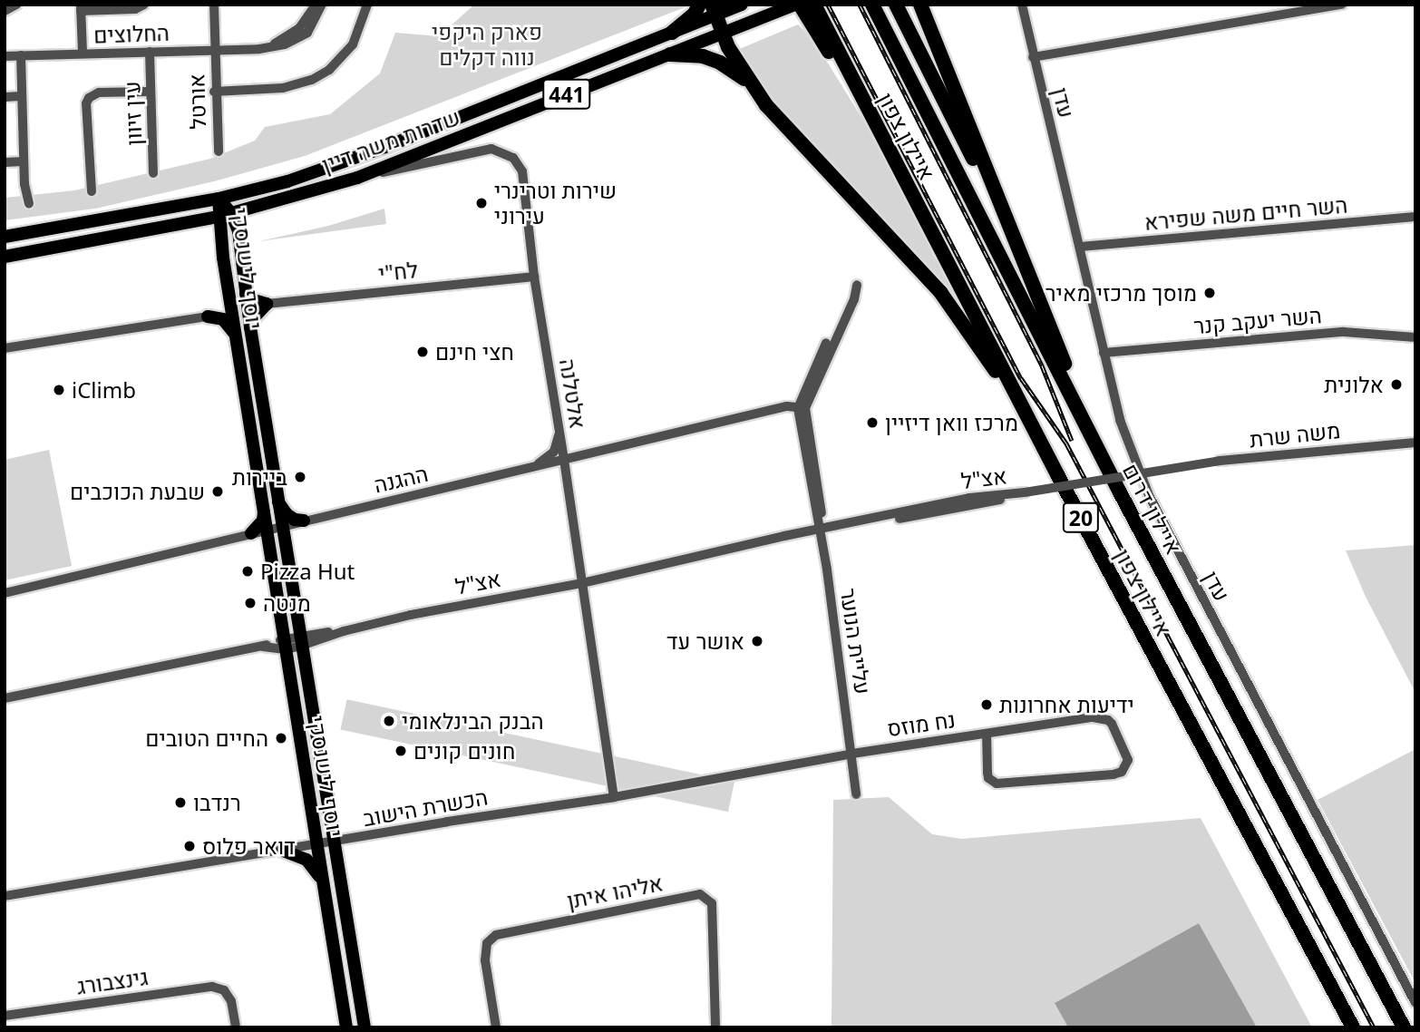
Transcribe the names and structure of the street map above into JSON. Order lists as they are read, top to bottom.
{
  "streets": {
    "highway": ["איילון צפון", "איילון דרום", "20"],
    "main road": ["441", "שדרות משה דיין", "יוסף לישנסקי"],
    "street": [
      "החלוצים",
      "אורטל",
      "עדן",
      "עין זיוון",
      "השר חיים משה שפירא",
      "לח\"י",
      "השר יעקב קנר",
      "אלטלנה",
      "משה שרת",
      "אצ\"ל",
      "ההגנה",
      "עליית הנוער",
      "נח מוזס",
      "הכשרת הישוב",
      "אליהו איתן",
      "גינצבורג"
    ]
  },
  "crossings": [
    ["החלוצים", "אורטל"],
    ["החלוצים", "עין זיוון"],
    ["עדן", "השר חיים משה שפירא"],
    ["עדן", "השר יעקב קנר"],
    ["שדרות משה דיין", "יוסף לישנסקי"],
    ["שדרות משה דיין", "אלטלנה"],
    ["יוסף לישנסקי", "אצ\"ל"],
    ["יוסף לישנסקי", "ההגנה"],
    ["יוסף לישנסקי", "הכשרת הישוב"],
    ["לח\"י", "אלטלנה"],
    ["אלטלנה", "אצ\"ל"],
    ["אלטלנה", "ההגנה"],
    ["אלטלנה", "הכשרת הישוב"],
    ["משה שרת", "אצ\"ל"],
    ["אצ\"ל", "עליית הנוער"],
    ["ההגנה", "עליית הנוער"],
    ["עליית הנוער", "נח מוזס"],
    ["עליית הנוער", "הכשרת הישוב"],
    ["נח מוזס", "הכשרת הישוב"]
  ],
  "parks": ["פארק היקפי נווה דקלים"],
  "places": [
    "שירות וטרינרי עירוני",
    "מוסך מרכזי מאיר",
    "חצי חינם",
    "אלונית",
    "iClimb",
    "מרכז וואן דיזיין",
    "ביירות",
    "שבעת הכוכבים",
    "Pizza Hut",
    "מנטה",
    "אושר עד",
    "ידיעות אחרונות",
    "הבנק הבינלאומי",
    "החיים הטובים",
    "חונים קונים",
    "רנדבו",
    "דואר פלוס"
  ]
}
